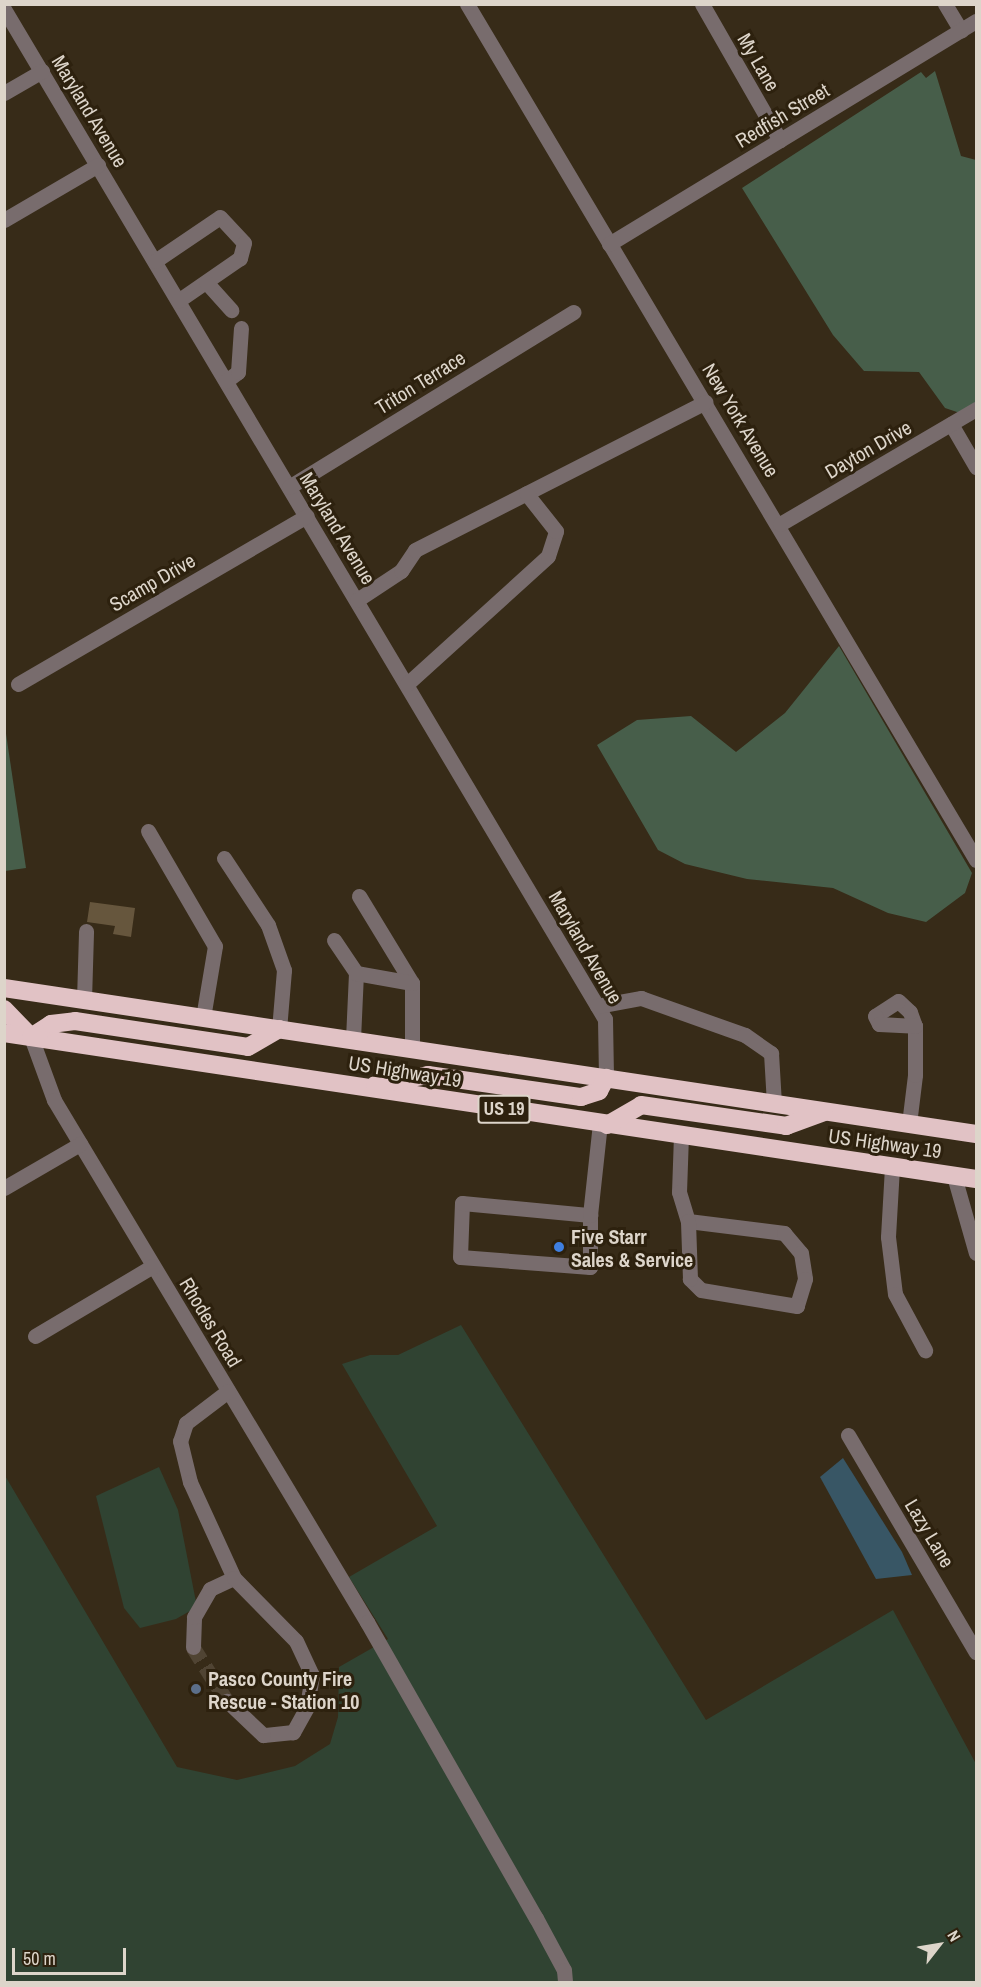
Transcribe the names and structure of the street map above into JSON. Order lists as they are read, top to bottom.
{
  "streets": {
    "highway": ["US Highway 19", "US 19"],
    "street": [
      "My Lane",
      "Maryland Avenue",
      "Redfish Street",
      "Triton Terrace",
      "New York Avenue",
      "Dayton Drive",
      "Scamp Drive",
      "Rhodes Road",
      "Lazy Lane"
    ]
  },
  "crossings": [
    ["My Lane", "Redfish Street"],
    ["Maryland Avenue", "Triton Terrace"],
    ["Maryland Avenue", "Scamp Drive"],
    ["Maryland Avenue", "US Highway 19"],
    ["Redfish Street", "New York Avenue"],
    ["New York Avenue", "Dayton Drive"],
    ["US Highway 19", "Rhodes Road"]
  ],
  "places": ["Five Starr Sales & Service", "Pasco County Fire Rescue - Station 10"],
  "scale_bar": "50 m",
  "north": "top right"
}
